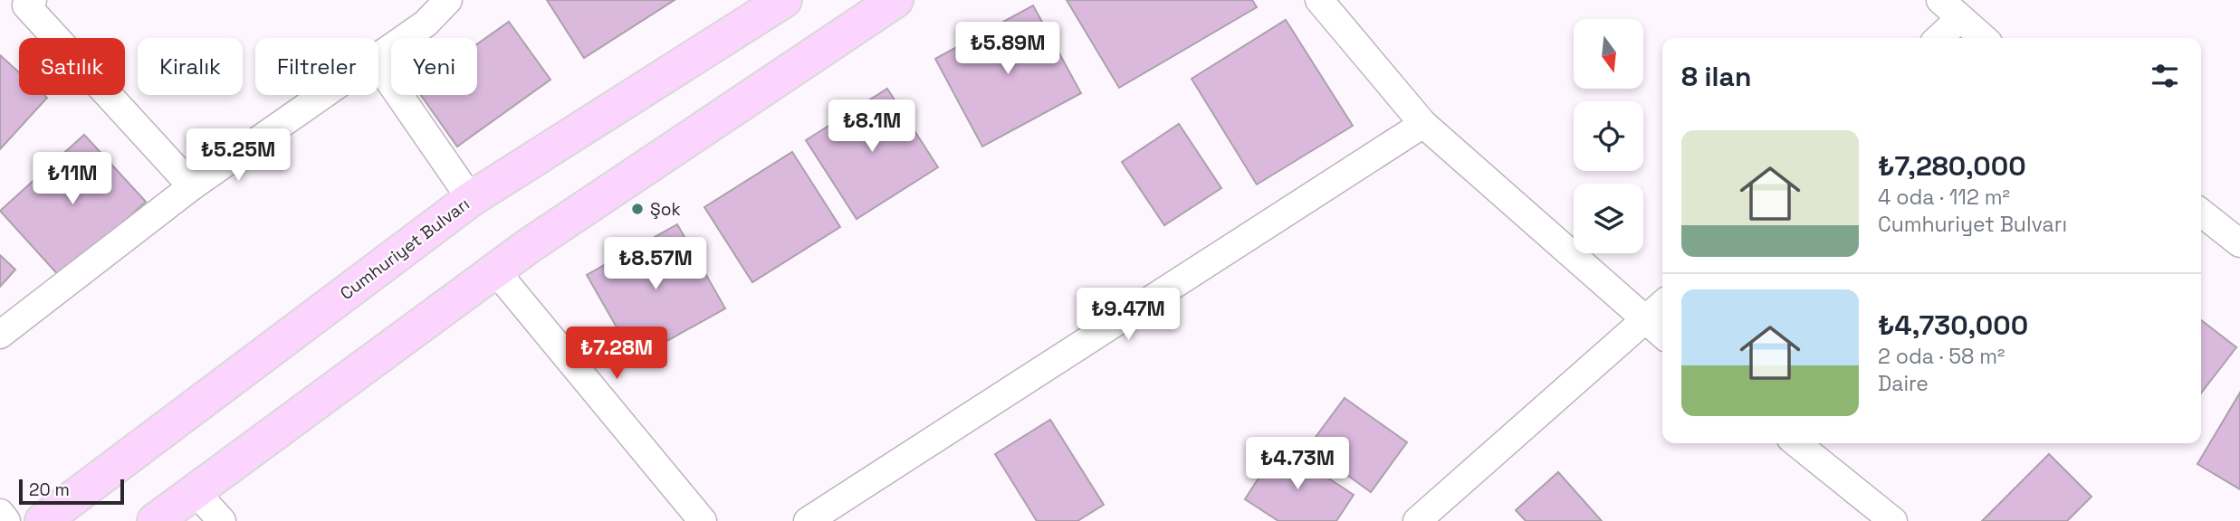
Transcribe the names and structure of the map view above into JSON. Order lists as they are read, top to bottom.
{
  "streets": {
    "main road": ["Cumhuriyet Bulvarı"]
  },
  "places": ["Şok"],
  "scale_bar": "20 m",
  "north": "bottom",
  "page": {
    "price": [
      "₺5.89M",
      "₺8.1M",
      "₺5.25M",
      "₺11M",
      "₺8.57M",
      "₺9.47M",
      "₺7.28M",
      "₺4.73M"
    ],
    "chip": [
      "Satılık",
      "Kiralık",
      "Filtreler",
      "Yeni"
    ],
    "heading": "8 ilan",
    "list": [
      {
        "name": "₺7,280,000",
        "note": "4 oda · 112 m² · Cumhuriyet Bulvarı"
      },
      {
        "name": "₺4,730,000",
        "note": "2 oda · 58 m² · Daire"
      }
    ],
    "scale": "20 m"
  }
}
